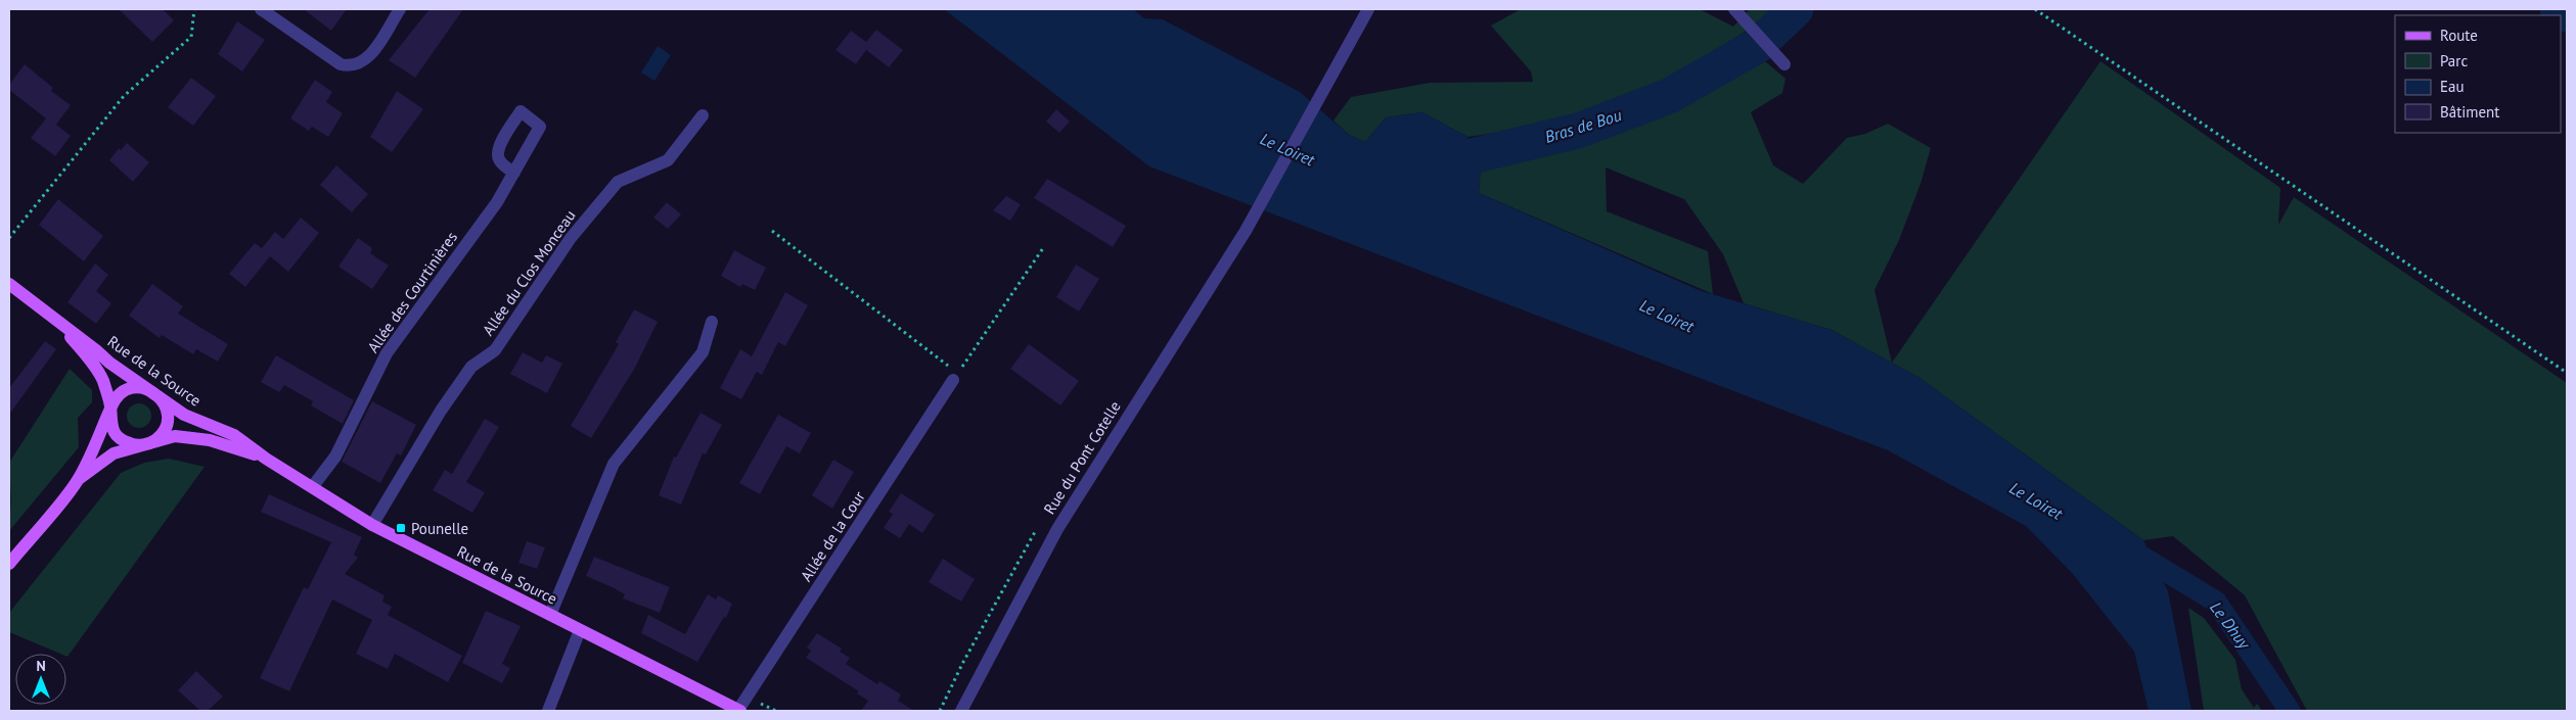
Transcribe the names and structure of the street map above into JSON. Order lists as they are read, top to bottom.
{
  "streets": {
    "main road": ["Rue de la Source"],
    "street": [
      "Allée du Clos Monceau",
      "Allée des Courtinières",
      "Rue du Pont Cotelle",
      "Allée de la Cour"
    ]
  },
  "crossings": [
    ["Allée du Clos Monceau", "Rue de la Source"],
    ["Allée des Courtinières", "Rue de la Source"],
    ["Rue de la Source", "Allée de la Cour"]
  ],
  "water": ["Bras de Bou", "Le Loiret", "Le Dhuy"],
  "places": {
    "transit": ["Pounelle"]
  },
  "legend": [
    "Route",
    "Parc",
    "Eau",
    "Bâtiment"
  ],
  "north": "top"
}
